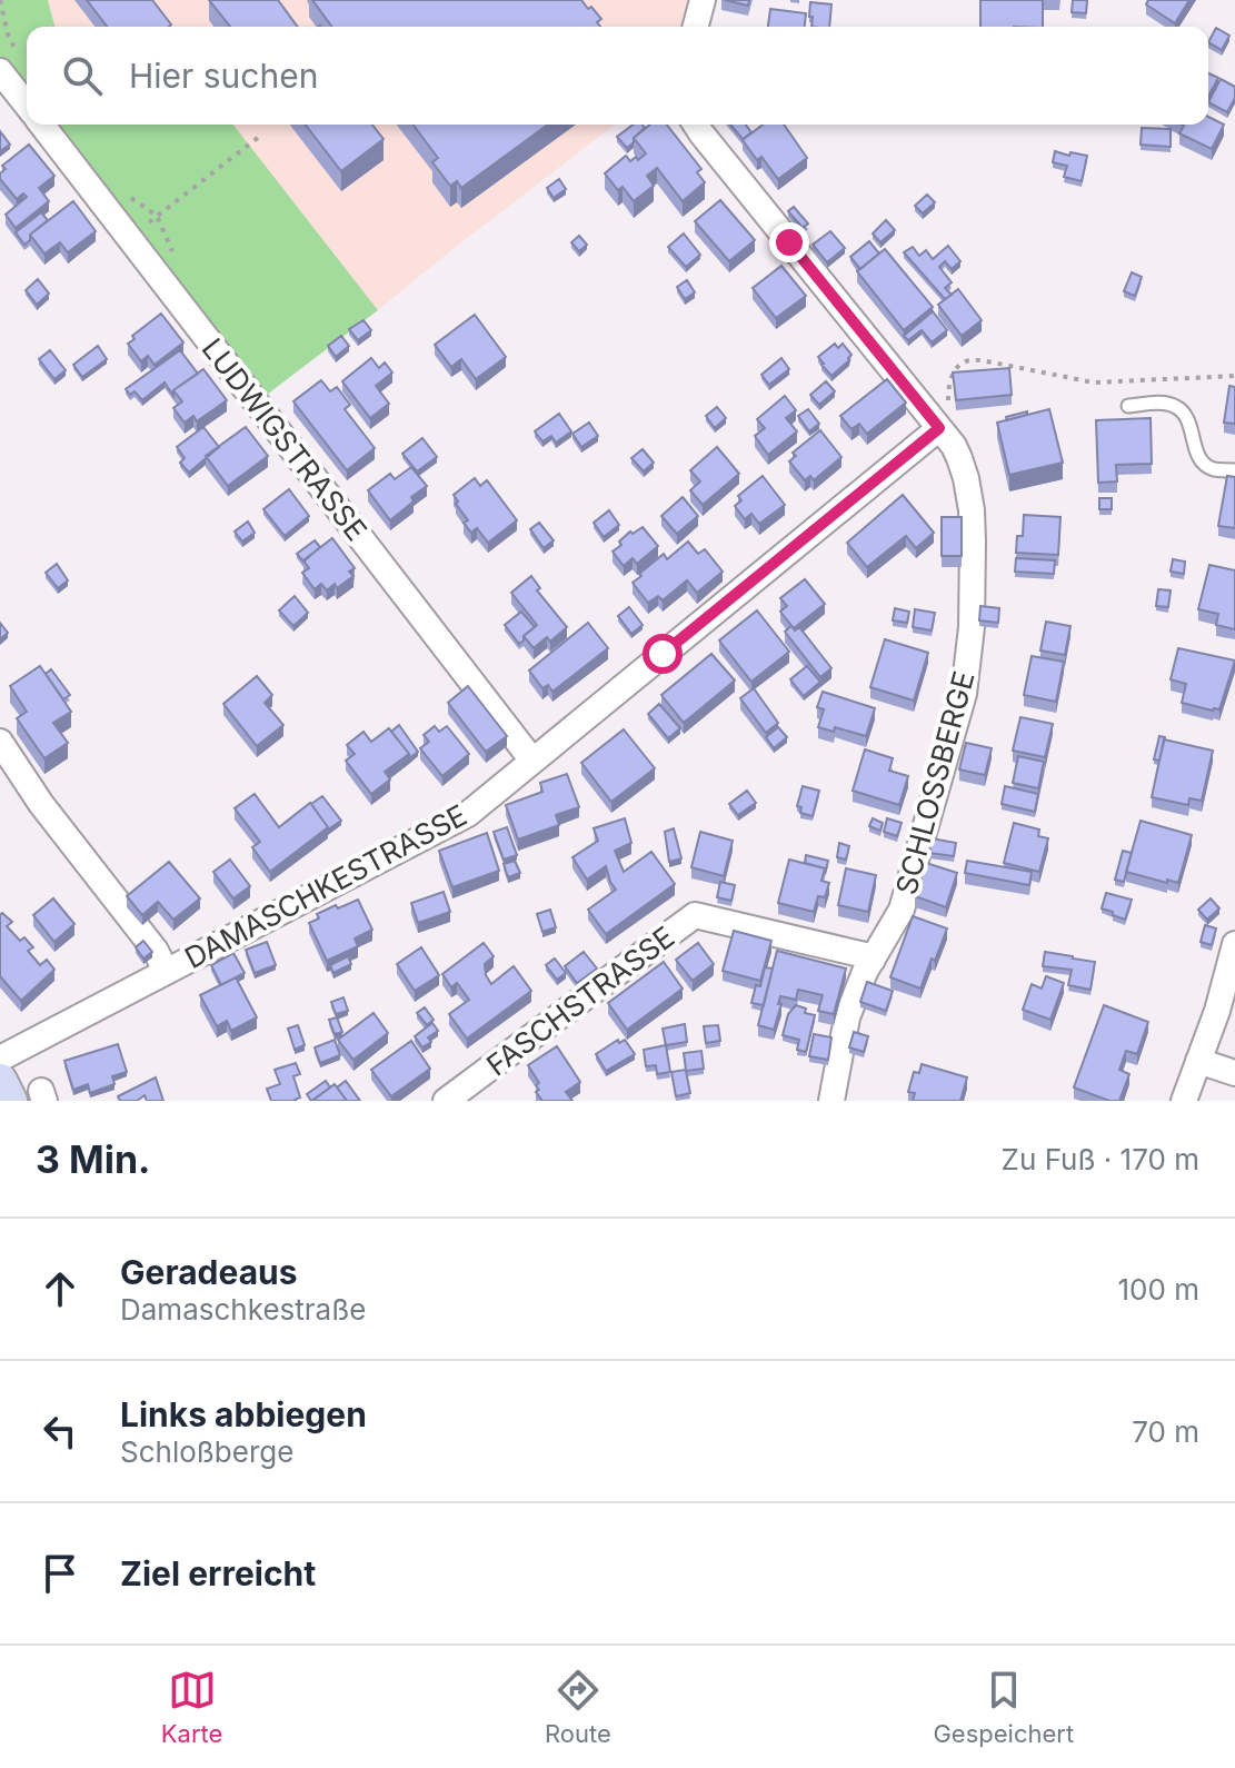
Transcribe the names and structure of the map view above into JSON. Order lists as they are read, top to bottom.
{
  "streets": {
    "street": [
      "LUDWIGSTRASSE",
      "SCHLOSSBERGE",
      "DAMASCHKESTRASSE",
      "FASCHSTRASSE"
    ]
  },
  "crossings": [
    ["LUDWIGSTRASSE", "DAMASCHKESTRASSE"],
    ["SCHLOSSBERGE", "DAMASCHKESTRASSE"],
    ["SCHLOSSBERGE", "FASCHSTRASSE"]
  ],
  "page": {
    "search": "Hier suchen",
    "heading": ["3 Min.", "Zu Fuß · 170 m"],
    "list": [
      ["Geradeaus", "Damaschkestraße", "100 m"],
      ["Links abbiegen", "Schloßberge", "70 m"],
      "Ziel erreicht"
    ],
    "nav": ["Karte", "Route", "Gespeichert"]
  }
}
